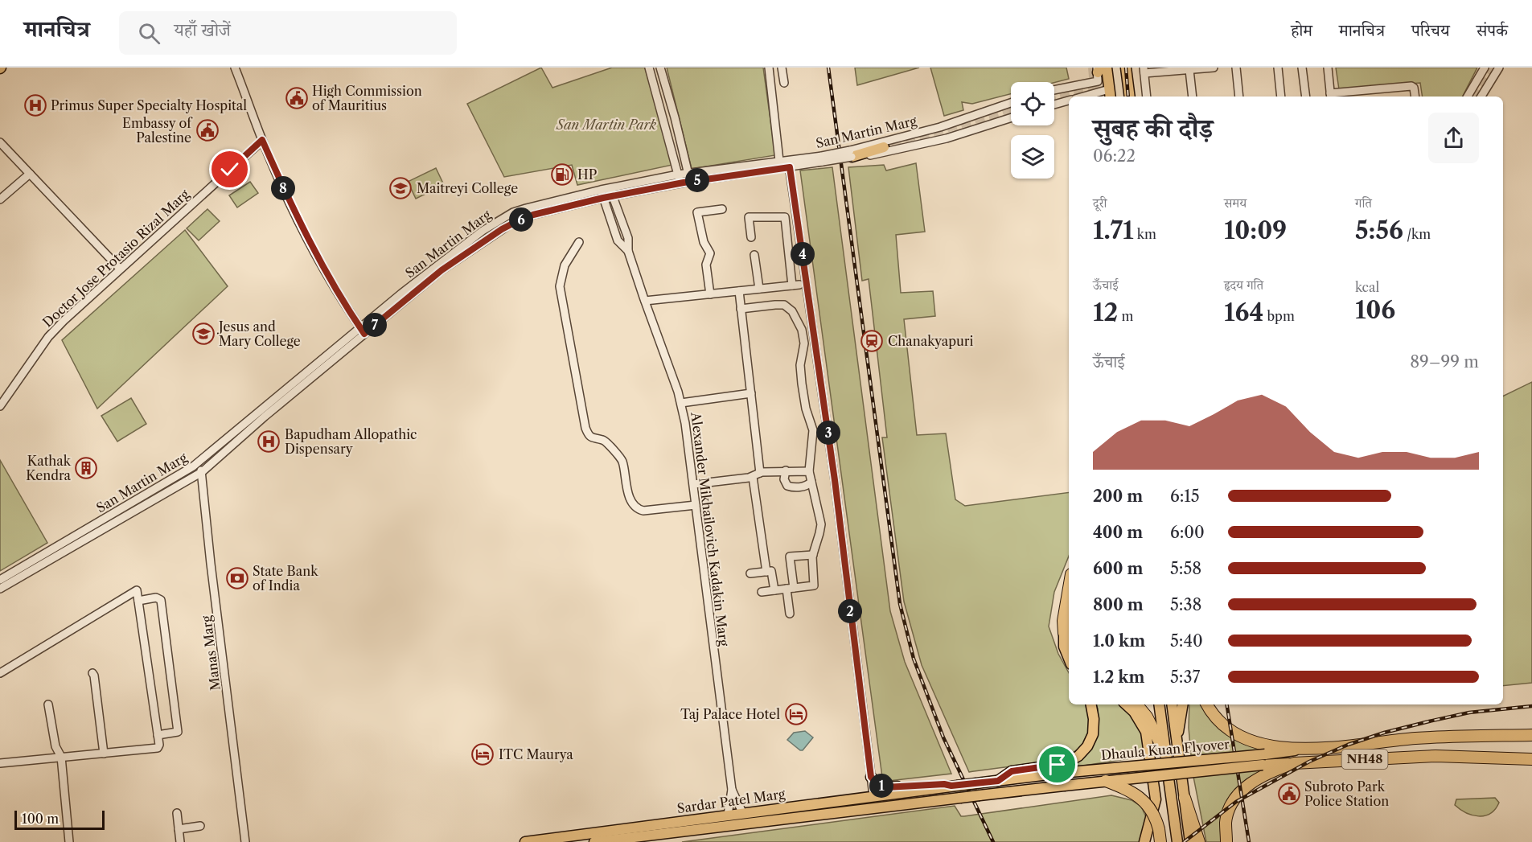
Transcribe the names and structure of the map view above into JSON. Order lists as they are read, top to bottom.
{
  "streets": {
    "highway": ["NH48"],
    "main road": ["Dhaula Kuan Flyover", "Sardar Patel Marg"],
    "street": [
      "San Martin Marg",
      "Doctor Jose Protasio Rizal Marg",
      "Alexander Mikhailovich Kadakin Marg",
      "Manas Marg"
    ]
  },
  "crossings": [
    ["San Martin Marg", "Manas Marg"],
    ["Dhaula Kuan Flyover", "NH48"],
    ["Dhaula Kuan Flyover", "Sardar Patel Marg"]
  ],
  "parks": ["San Martin Park"],
  "places": {
    "public building": ["High Commission of Mauritius", "Embassy of Palestine", "Subroto Park Police Station"],
    "hospital": ["Primus Super Specialty Hospital", "Bapudham Allopathic Dispensary"],
    "fuel station": ["HP"],
    "school or university": ["Maitreyi College", "Jesus and Mary College"],
    "station": ["Chanakyapuri"],
    "building": ["Kathak Kendra"],
    "bank": ["State Bank of India"],
    "hotel": ["Taj Palace Hotel", "ITC Maurya"]
  },
  "scale_bar": "100 m",
  "page": {
    "header": "मानचित्र",
    "search": "यहाँ खोजें",
    "nav": [
      "होम",
      "मानचित्र",
      "परिचय",
      "संपर्क"
    ],
    "heading": ["सुबह की दौड़", "06:22"],
    "pins": [
      "5",
      "8",
      "6",
      "4",
      "7",
      "3",
      "2",
      "1"
    ],
    "stats": [
      ["दूरी", "1.71 km"],
      ["समय", "10:09"],
      ["गति", "5:56 /km"],
      ["ऊँचाई", "12 m"],
      ["हृदय गति", "164 bpm"],
      ["kcal", "106"]
    ],
    "chart": ["ऊँचाई", "89–99 m"],
    "list": [
      {
        "name": "200 m",
        "note": "6:15"
      },
      {
        "name": "400 m",
        "note": "6:00"
      },
      {
        "name": "600 m",
        "note": "5:58"
      },
      {
        "name": "800 m",
        "note": "5:38"
      },
      {
        "name": "1.0 km",
        "note": "5:40"
      },
      {
        "name": "1.2 km",
        "note": "5:37"
      }
    ],
    "scale": "100 m"
  }
}
